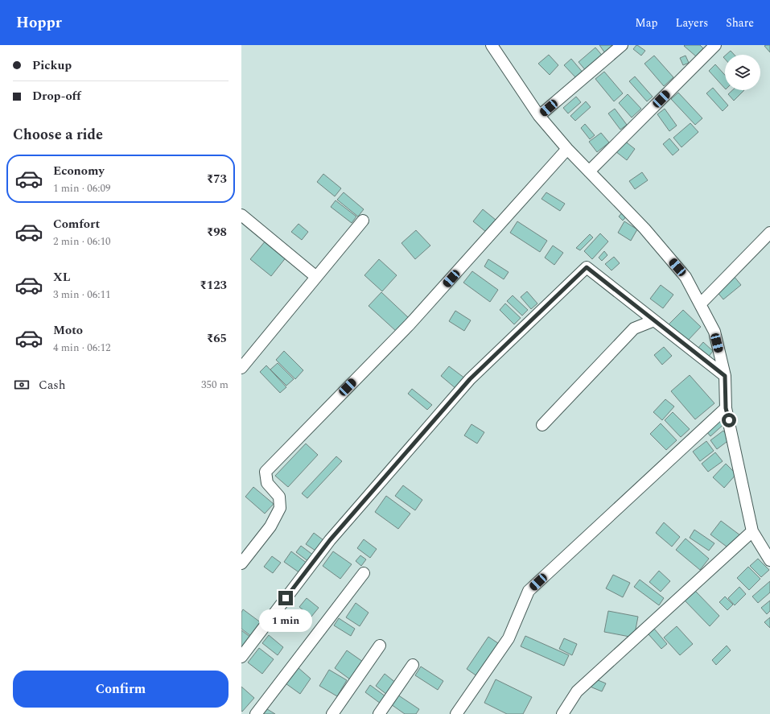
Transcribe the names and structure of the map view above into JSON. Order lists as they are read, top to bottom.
{
  "page": {
    "header": "Hoppr",
    "nav": ["Map", "Layers", "Share"],
    "banner": ["Pickup", "Drop-off"],
    "heading": "Choose a ride",
    "list": [
      {
        "name": "Economy",
        "note": "1 min · 06:09",
        "value": "₹73"
      },
      {
        "name": "Comfort",
        "note": "2 min · 06:10",
        "value": "₹98"
      },
      {
        "name": "XL",
        "note": "3 min · 06:11",
        "value": "₹123"
      },
      {
        "name": "Moto",
        "note": "4 min · 06:12",
        "value": "₹65"
      }
    ],
    "pay": ["Cash", "350 m"],
    "bubble": "1 min",
    "buttons": "Confirm"
  }
}
